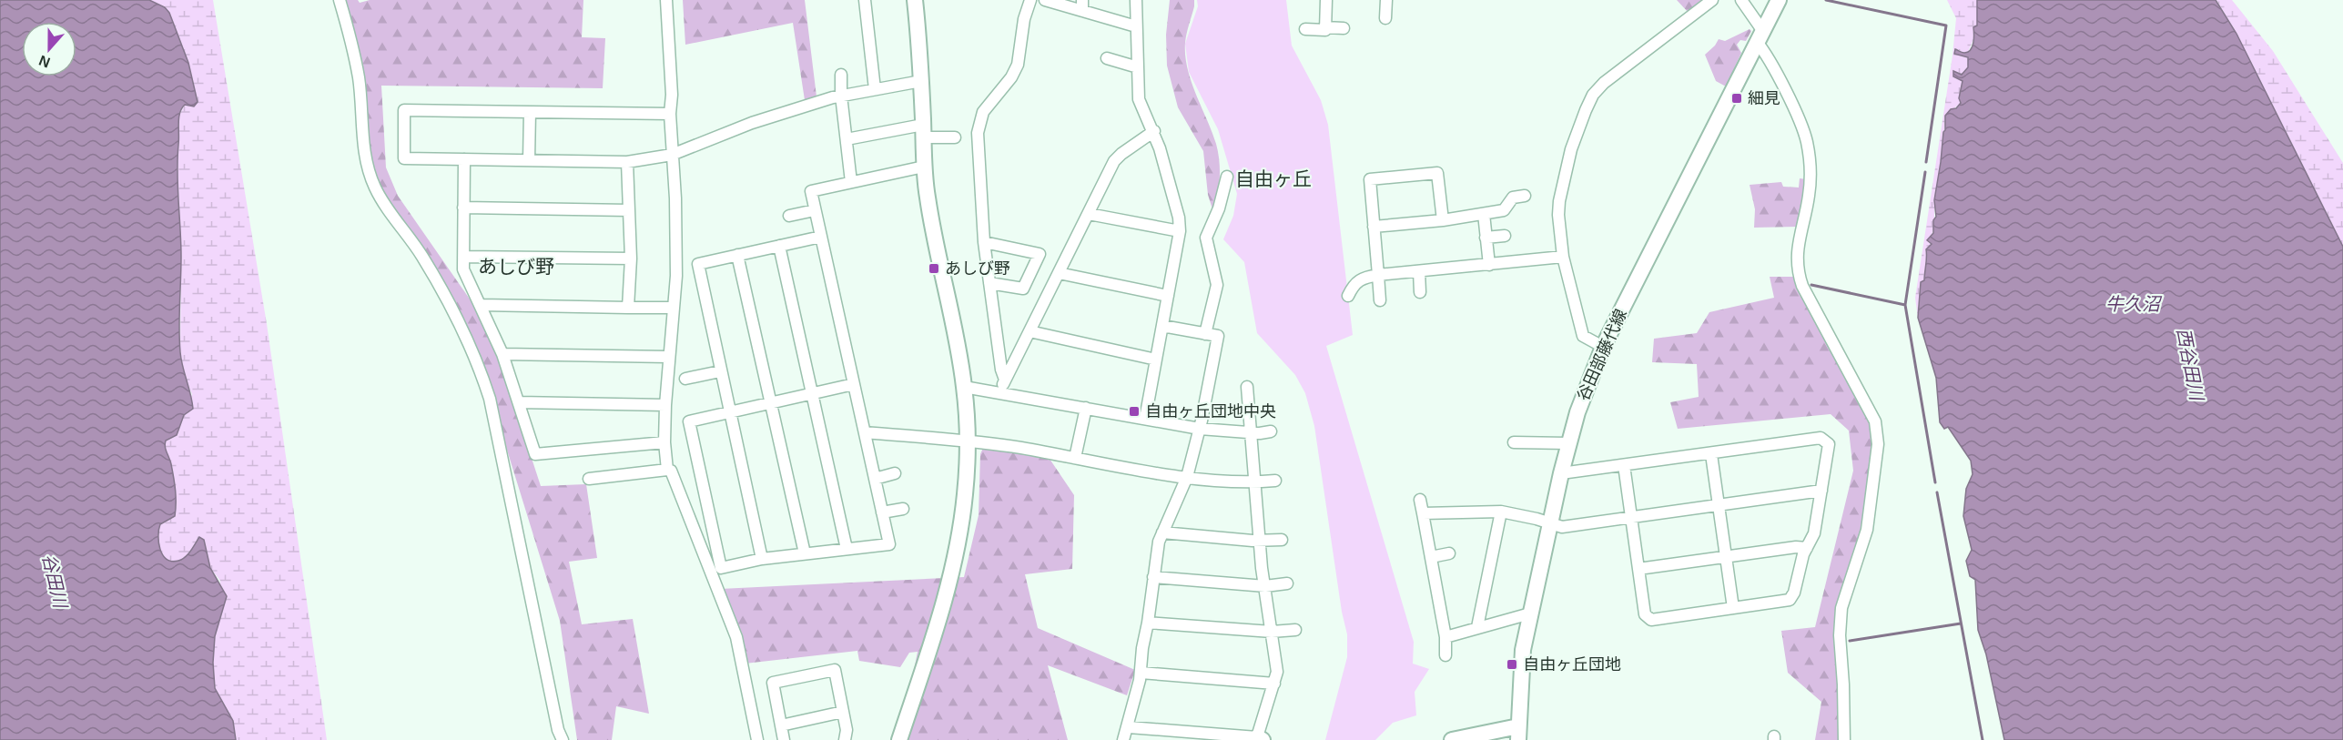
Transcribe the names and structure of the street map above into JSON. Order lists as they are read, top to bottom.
{
  "streets": {
    "street": ["谷田部藤代線"]
  },
  "districts": ["自由ヶ丘", "あしび野"],
  "water": ["牛久沼", "西谷田川", "谷田川"],
  "places": {
    "transit": [
      "細見",
      "あしび野",
      "自由ヶ丘団地中央",
      "自由ヶ丘団地"
    ]
  },
  "north": "bottom"
}
